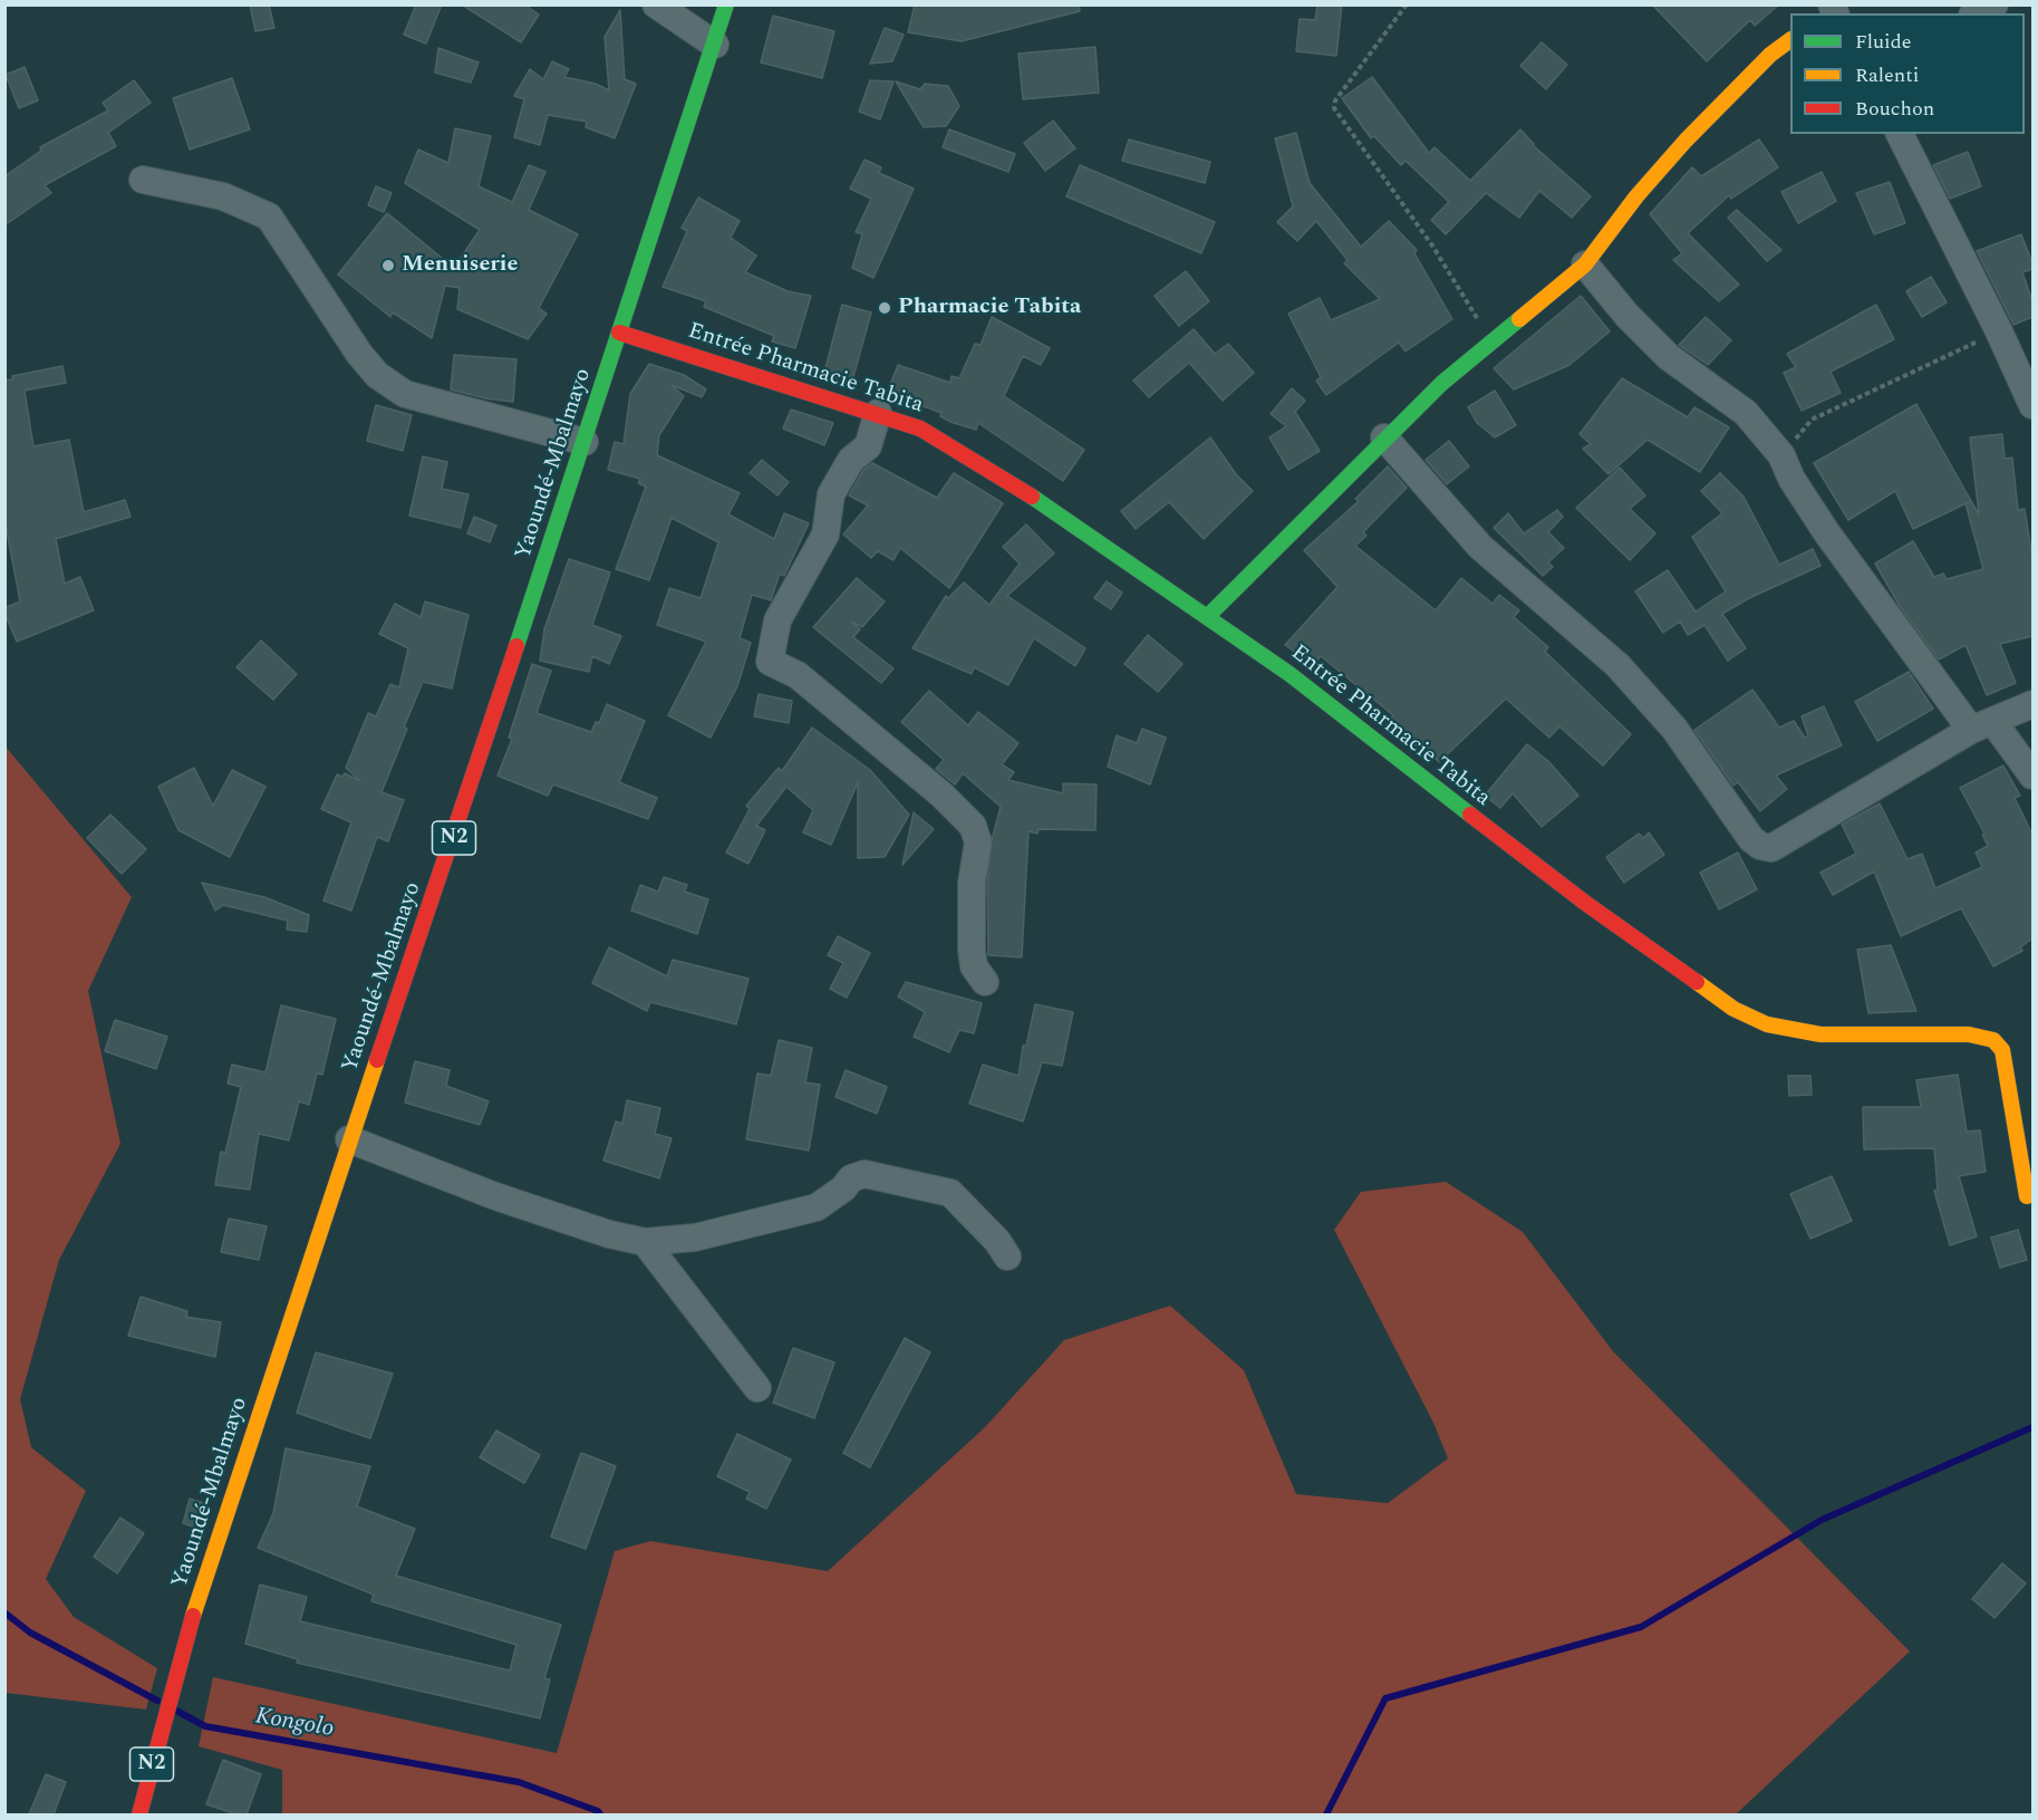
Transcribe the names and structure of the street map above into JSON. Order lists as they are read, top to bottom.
{
  "streets": {
    "main road": ["Entrée Pharmacie Tabita", "Yaoundé-Mbalmayo", "N2"]
  },
  "crossings": [
    ["Entrée Pharmacie Tabita", "Yaoundé-Mbalmayo"]
  ],
  "water": ["Kongolo"],
  "places": ["Menuiserie", "Pharmacie Tabita"],
  "legend": ["Fluide", "Ralenti", "Bouchon"]
}
